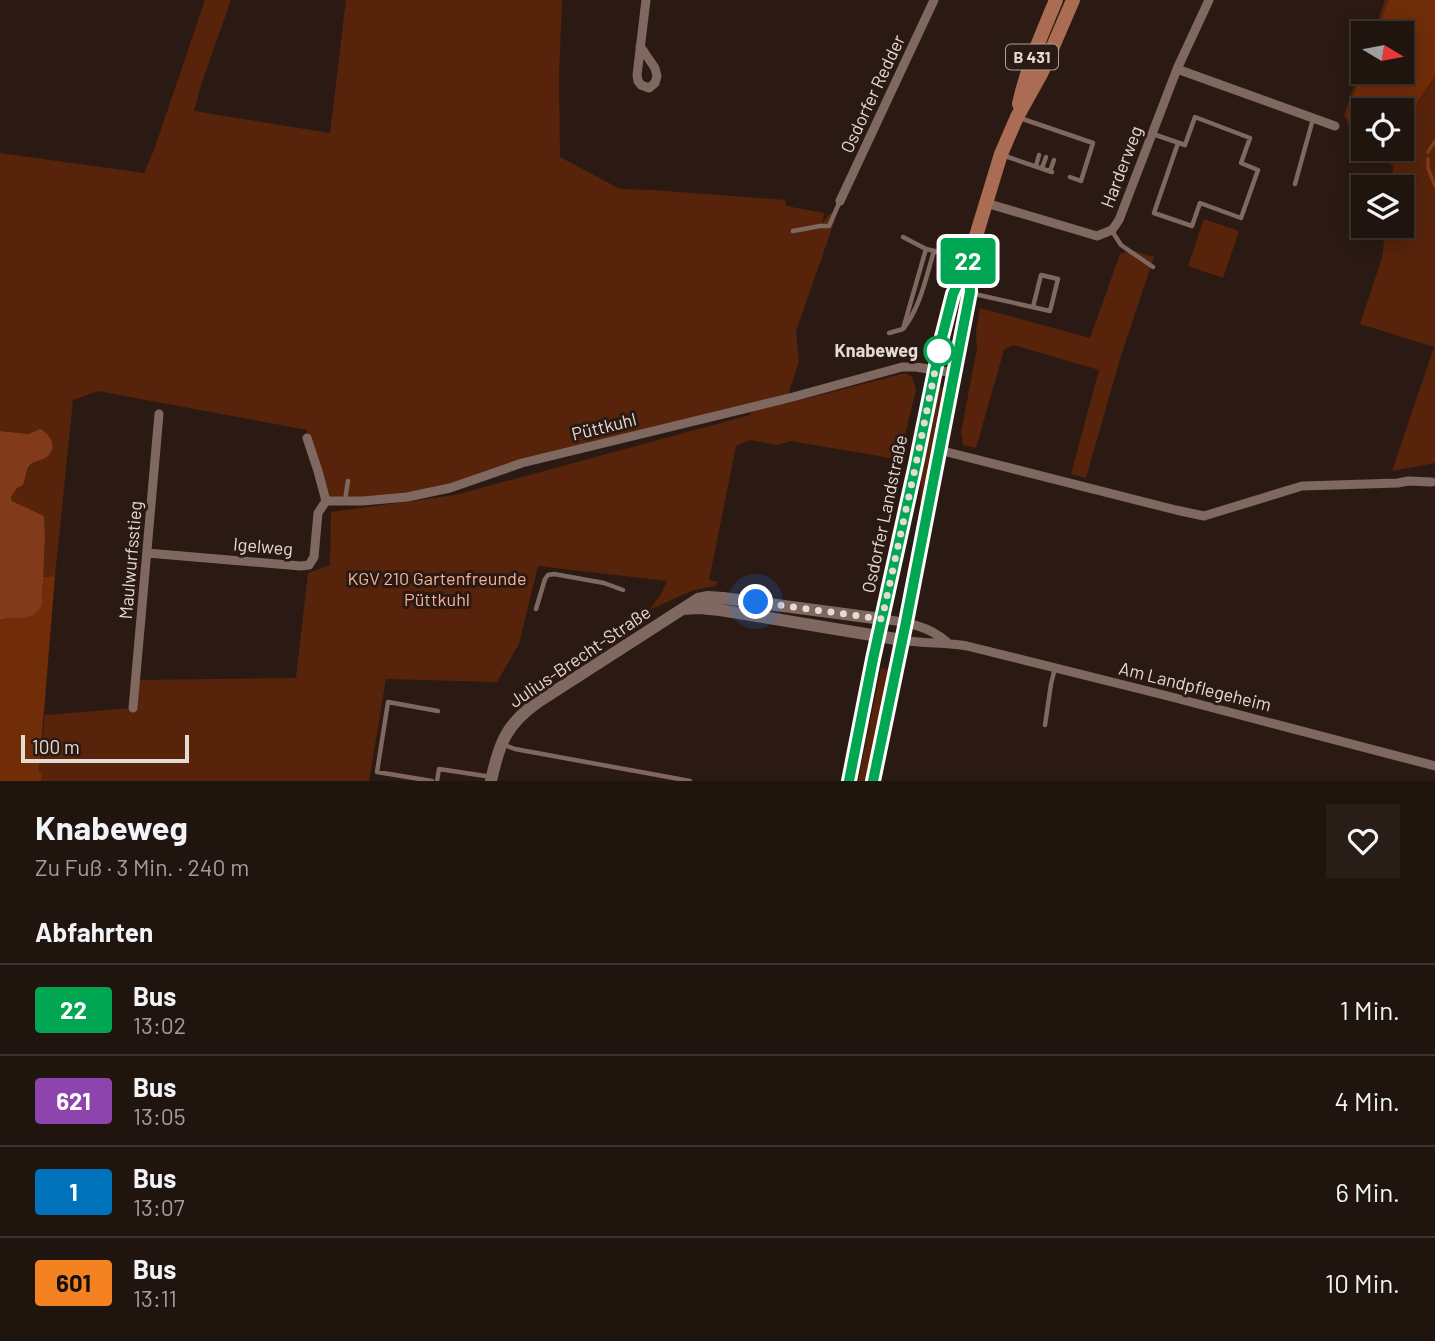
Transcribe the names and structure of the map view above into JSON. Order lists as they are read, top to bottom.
{
  "streets": {
    "main road": ["B 431", "Osdorfer Landstraße"],
    "street": [
      "Osdorfer Redder",
      "Harderweg",
      "Püttkuhl",
      "Igelweg",
      "Maulwurfsstieg",
      "Julius-Brecht-Straße",
      "Am Landpflegeheim"
    ]
  },
  "crossings": [
    ["Harderweg", "Osdorfer Landstraße"],
    ["Püttkuhl", "Osdorfer Landstraße"],
    ["Püttkuhl", "Igelweg"],
    ["Osdorfer Landstraße", "Julius-Brecht-Straße"],
    ["Osdorfer Landstraße", "Am Landpflegeheim"],
    ["Igelweg", "Maulwurfsstieg"],
    ["Julius-Brecht-Straße", "Am Landpflegeheim"]
  ],
  "parks": ["KGV 210 Gartenfreunde Püttkuhl"],
  "places": ["Knabeweg"],
  "lines": ["bus line 22"],
  "scale_bar": "100 m",
  "north": "right",
  "page": {
    "on_map": "22",
    "scale": "100 m",
    "heading": [
      ["Knabeweg", "Zu Fuß · 3 Min. · 240 m"],
      "Abfahrten"
    ],
    "list": [
      {
        "mark": "22",
        "name": "Bus",
        "note": "13:02",
        "value": "1 Min."
      },
      {
        "mark": "621",
        "name": "Bus",
        "note": "13:05",
        "value": "4 Min."
      },
      {
        "mark": "1",
        "name": "Bus",
        "note": "13:07",
        "value": "6 Min."
      },
      {
        "mark": "601",
        "name": "Bus",
        "note": "13:11",
        "value": "10 Min."
      }
    ]
  }
}
